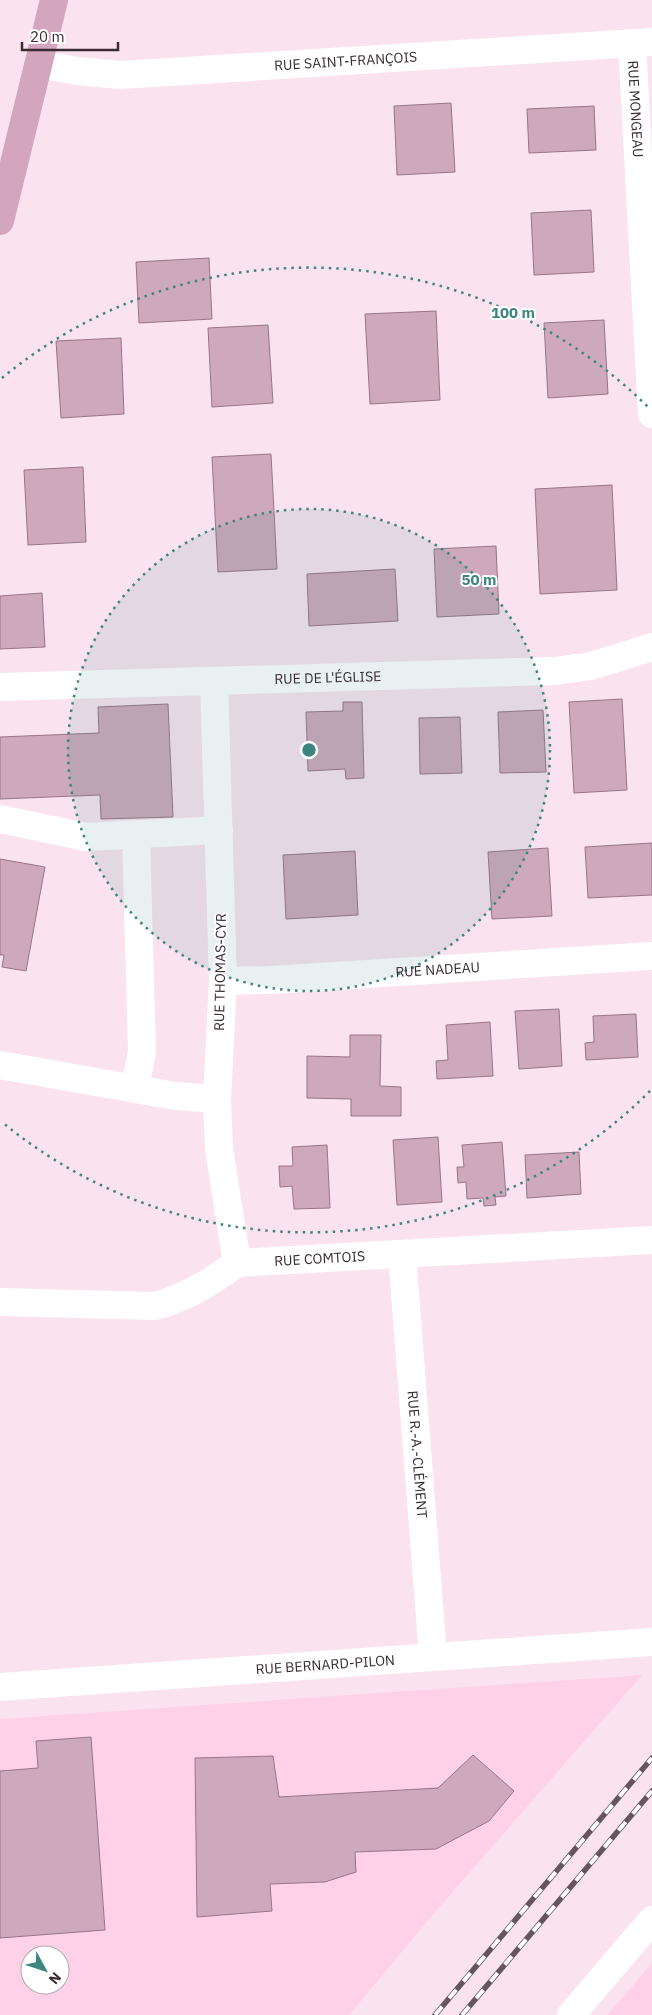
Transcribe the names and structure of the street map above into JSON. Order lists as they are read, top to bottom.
{
  "streets": {
    "street": [
      "RUE SAINT-FRANÇOIS",
      "RUE MONGEAU",
      "RUE DE L'ÉGLISE",
      "RUE NADEAU",
      "RUE THOMAS-CYR",
      "RUE COMTOIS",
      "RUE R.-A.-CLÉMENT",
      "RUE BERNARD-PILON"
    ]
  },
  "crossings": [
    ["RUE SAINT-FRANÇOIS", "RUE MONGEAU"],
    ["RUE DE L'ÉGLISE", "RUE THOMAS-CYR"],
    ["RUE NADEAU", "RUE THOMAS-CYR"],
    ["RUE THOMAS-CYR", "RUE COMTOIS"],
    ["RUE COMTOIS", "RUE R.-A.-CLÉMENT"],
    ["RUE R.-A.-CLÉMENT", "RUE BERNARD-PILON"]
  ],
  "scale_bar": "20 m",
  "north": "bottom right",
  "rings": ["100 m", "50 m"]
}
